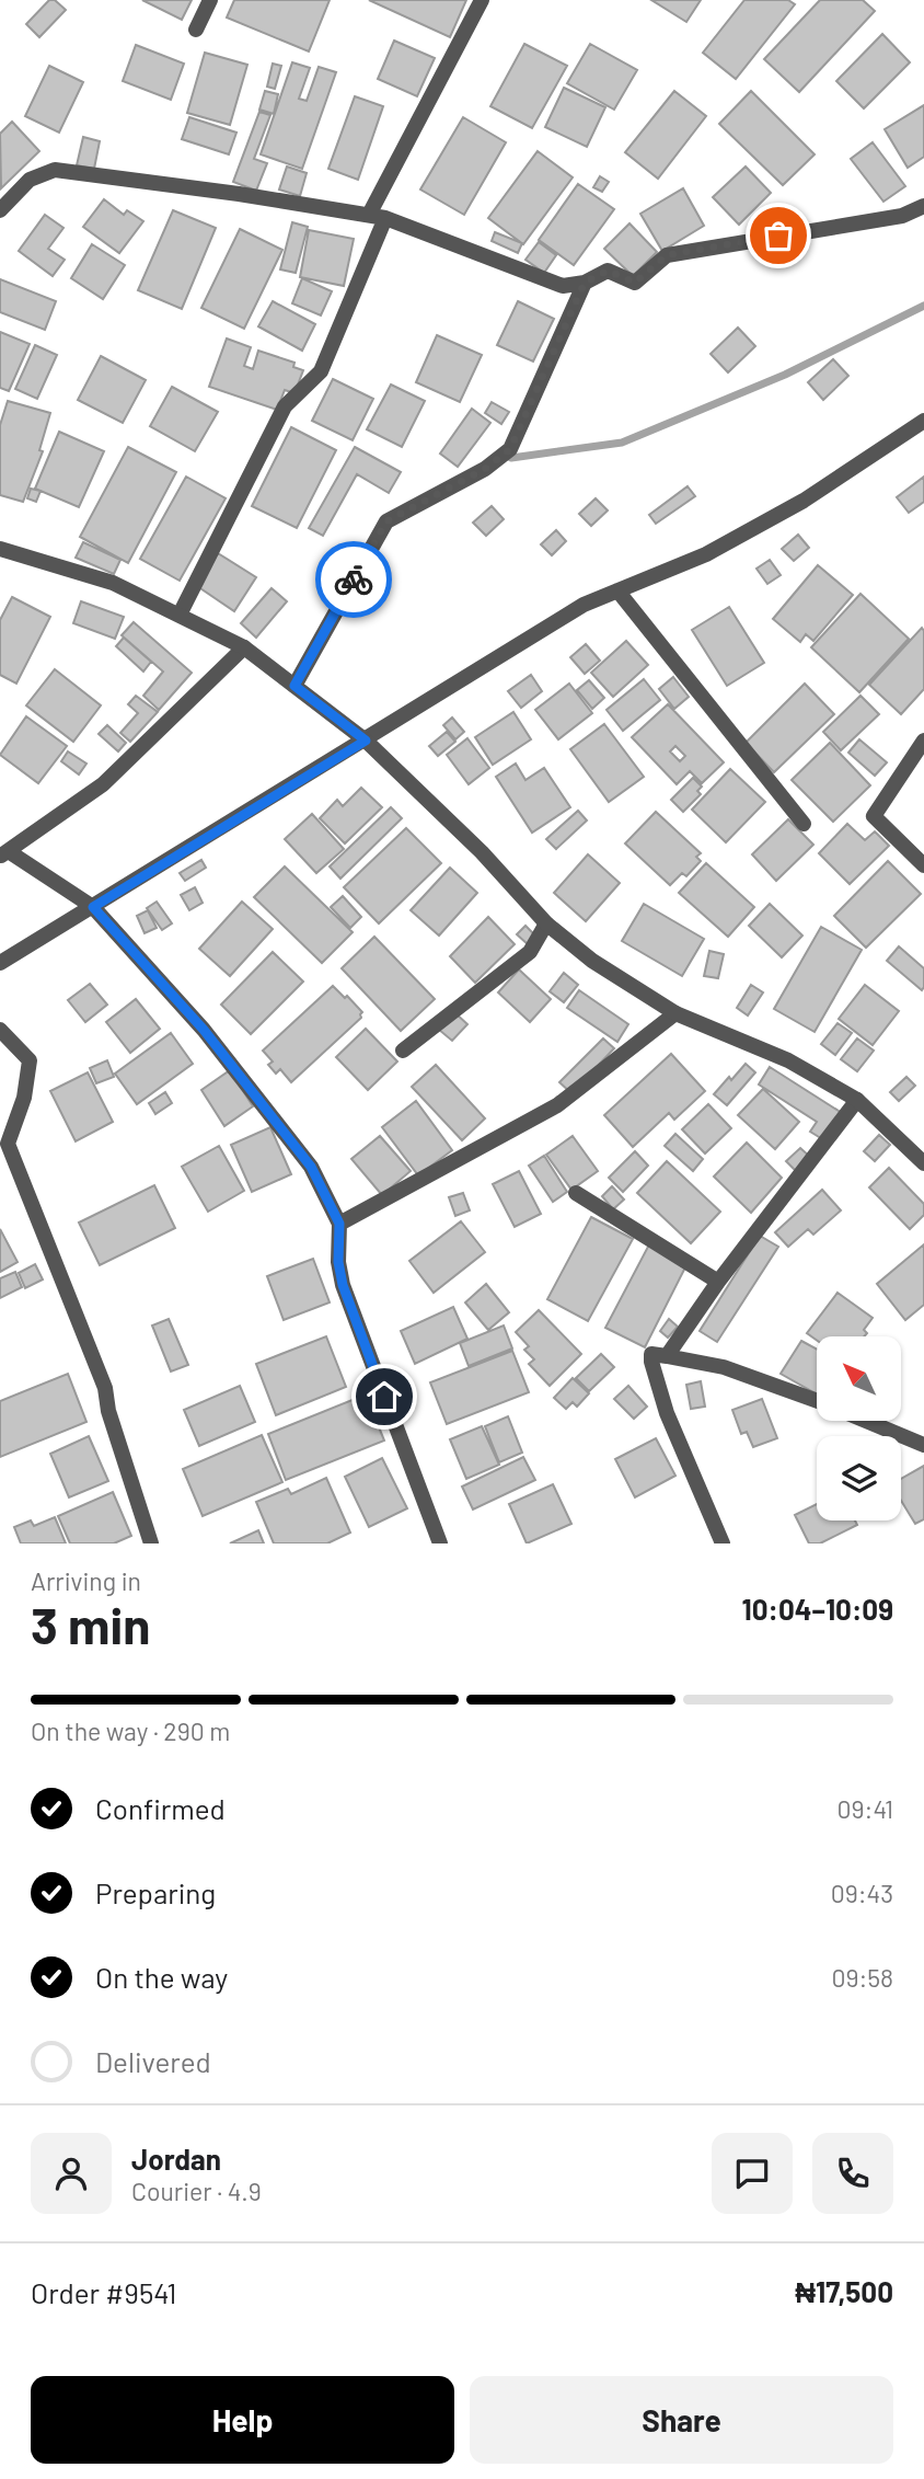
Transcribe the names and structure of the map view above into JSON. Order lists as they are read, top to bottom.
{
  "north": "top left",
  "page": {
    "heading": ["3 min", "Arriving in", "10:04–10:09"],
    "panel": [
      "Jordan",
      "Courier · 4.9",
      "Order #9541",
      "₦17,500"
    ],
    "bar": "On the way · 290 m",
    "list": [
      ["Confirmed", "09:41"],
      ["Preparing", "09:43"],
      ["On the way", "09:58"],
      "Delivered"
    ],
    "buttons": ["Help", "Share"]
  }
}
